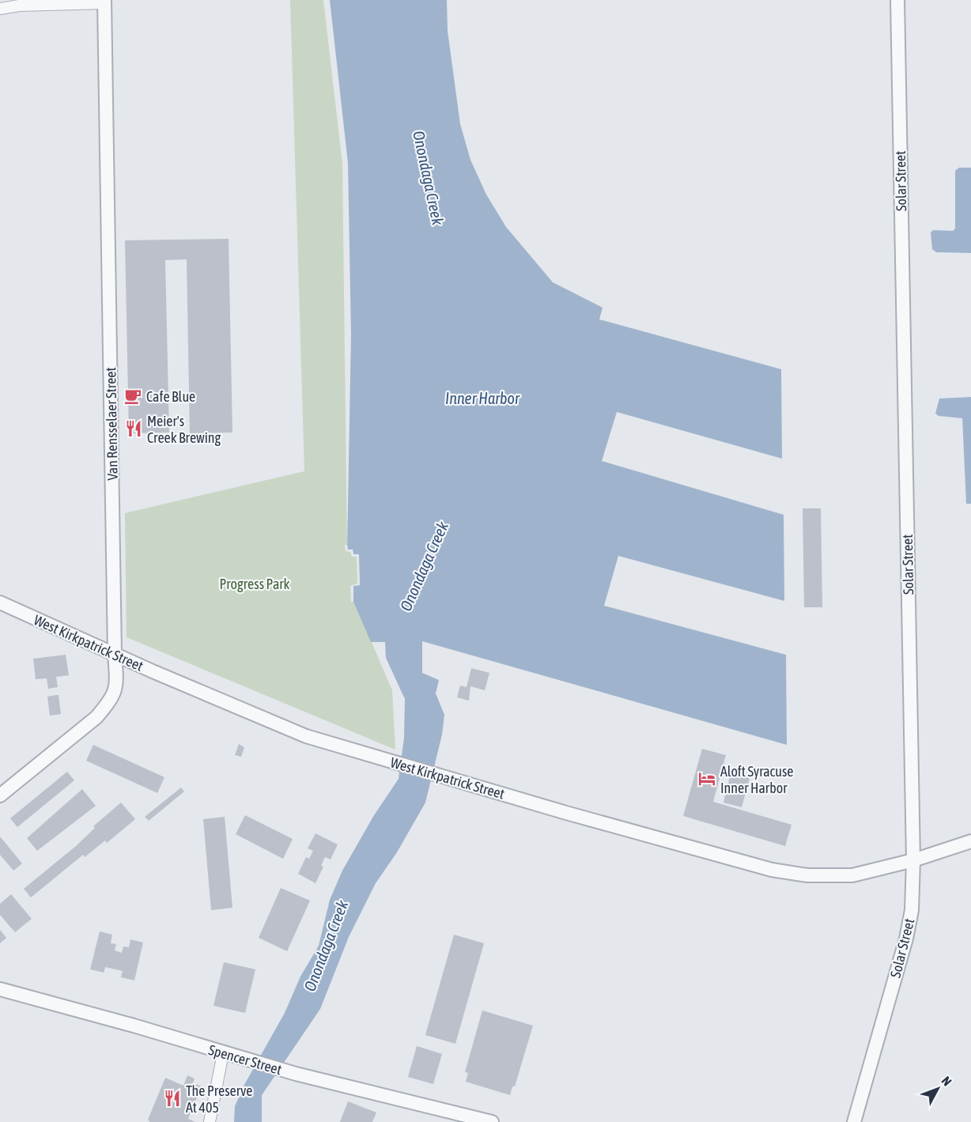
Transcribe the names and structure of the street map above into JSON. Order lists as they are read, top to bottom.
{
  "streets": {
    "street": [
      "Solar Street",
      "Van Rensselaer Street",
      "West Kirkpatrick Street",
      "Spencer Street"
    ]
  },
  "crossings": [
    ["Solar Street", "West Kirkpatrick Street"],
    ["Van Rensselaer Street", "West Kirkpatrick Street"]
  ],
  "water": ["Onondaga Creek", "Inner Harbor"],
  "parks": ["Progress Park"],
  "places": {
    "cafe": ["Cafe Blue"],
    "restaurant": ["Meier's Creek Brewing", "The Preserve At 405"],
    "hotel": ["Aloft Syracuse Inner Harbor"]
  },
  "north": "top right"
}
